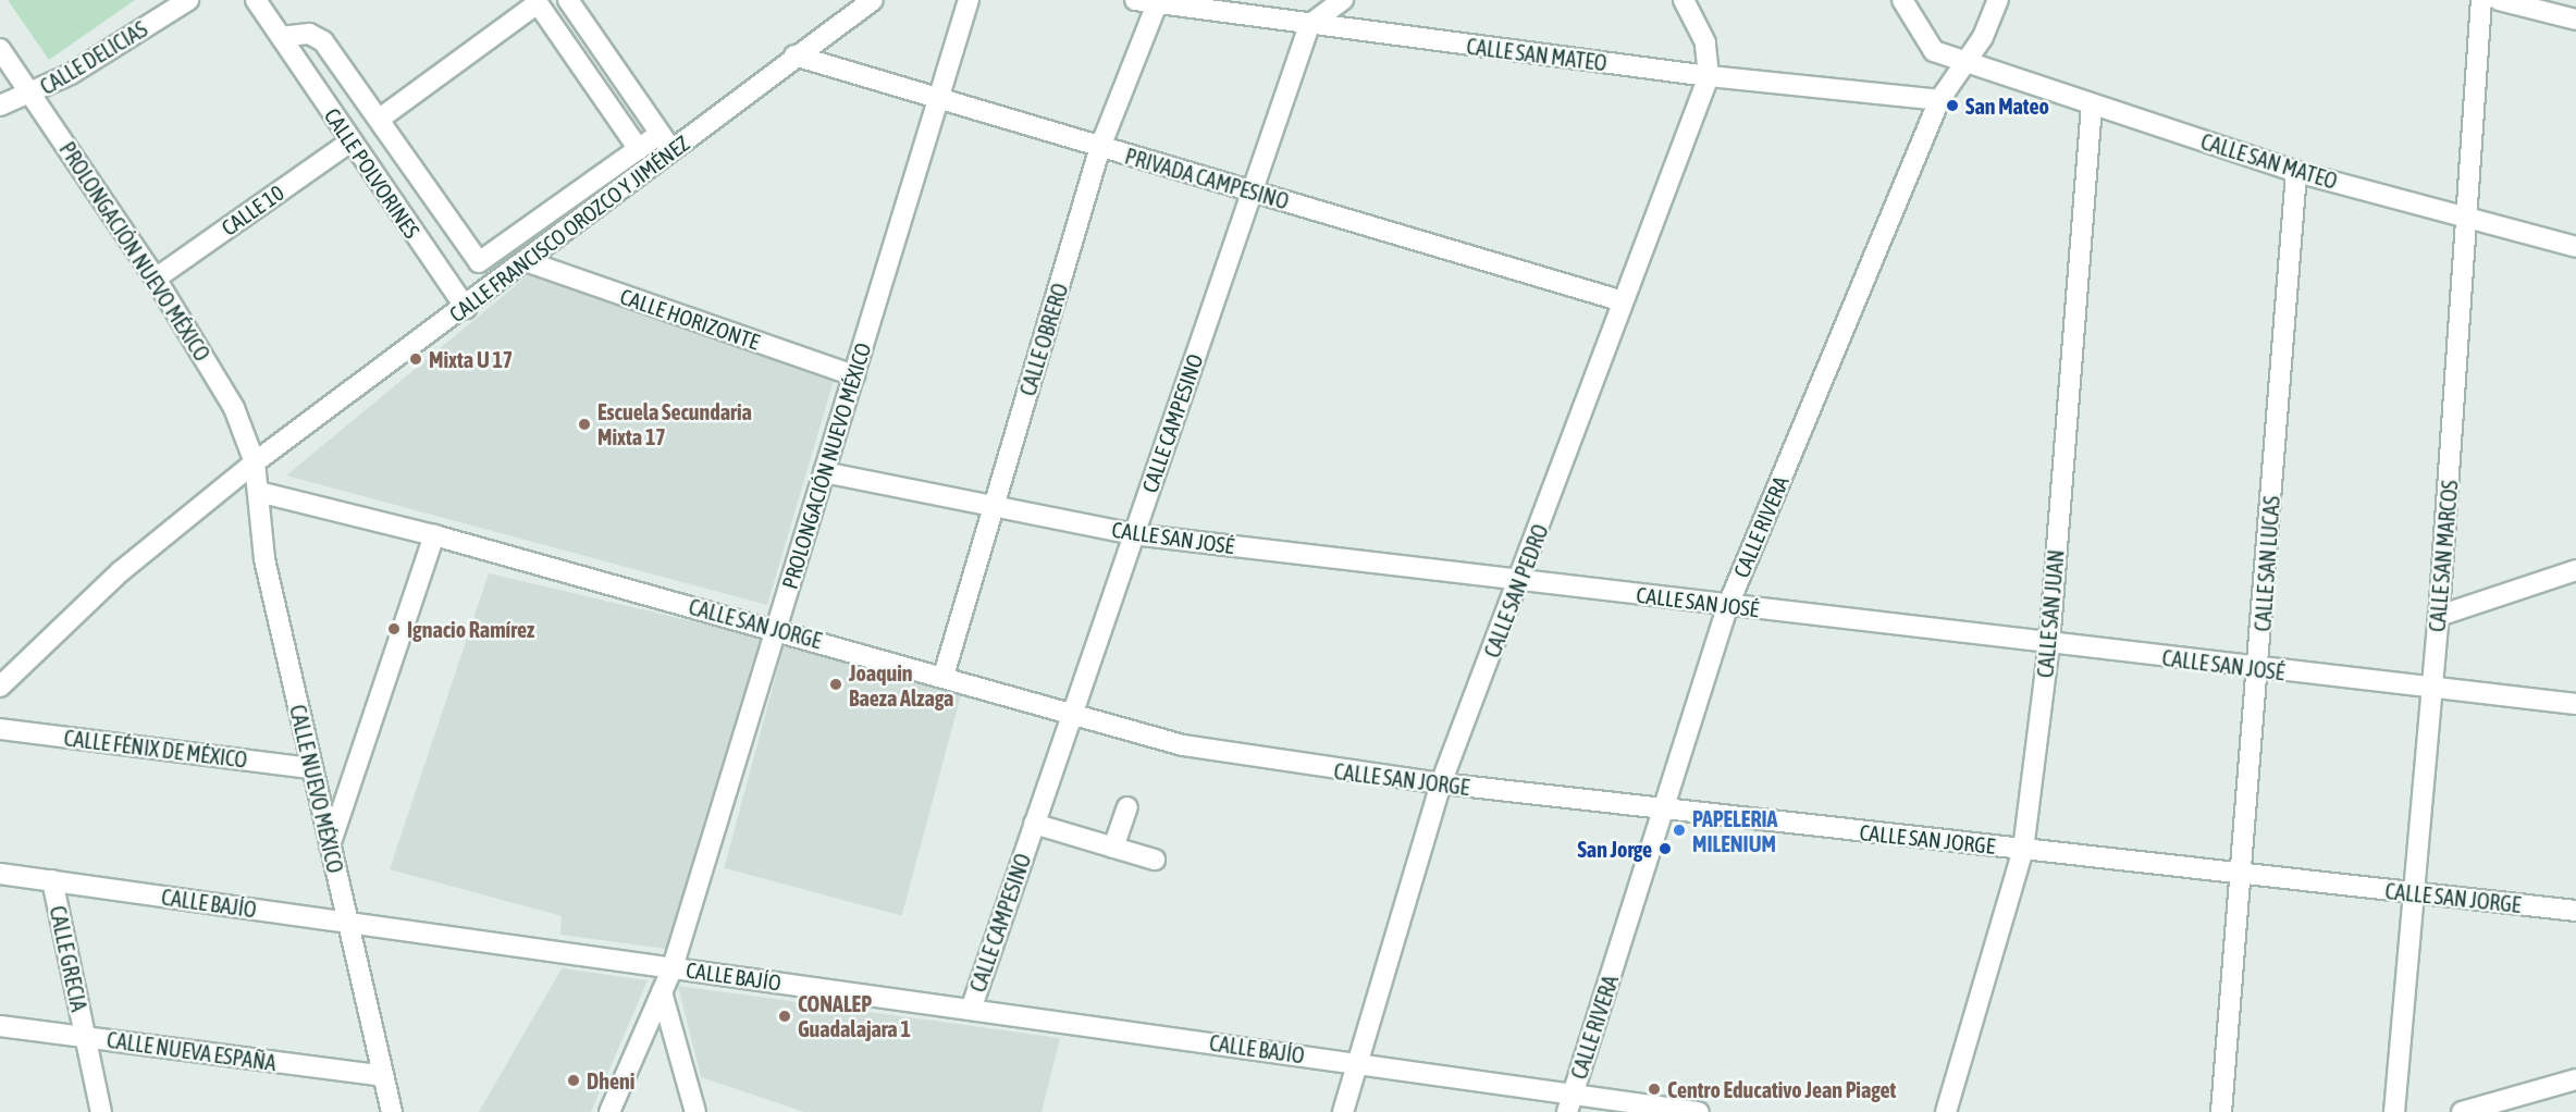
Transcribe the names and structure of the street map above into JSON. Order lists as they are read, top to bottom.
{
  "streets": {
    "street": [
      "CALLE SAN MATEO",
      "CALLE DELICIAS",
      "CALLE POLVORINES",
      "PRIVADA CAMPESINO",
      "CALLE 10",
      "CALLE FRANCISCO OROZCO Y JIMÉNEZ",
      "PROLONGACIÓN NUEVO MÉXICO",
      "CALLE HORIZONTE",
      "CALLE OBRERO",
      "CALLE CAMPESINO",
      "CALLE RIVERA",
      "CALLE SAN JOSÉ",
      "CALLE SAN MARCOS",
      "CALLE SAN LUCAS",
      "CALLE SAN PEDRO",
      "CALLE SAN JUAN",
      "CALLE SAN JORGE",
      "CALLE FÉNIX DE MÉXICO",
      "CALLE NUEVO MÉXICO",
      "CALLE BAJÍO",
      "CALLE GRECIA",
      "CALLE NUEVA ESPAÑA"
    ]
  },
  "crossings": [
    ["CALLE SAN MATEO", "CALLE OBRERO"],
    ["CALLE SAN MATEO", "CALLE CAMPESINO"],
    ["CALLE SAN MATEO", "CALLE RIVERA"],
    ["CALLE SAN MATEO", "CALLE SAN MARCOS"],
    ["CALLE SAN MATEO", "CALLE SAN LUCAS"],
    ["CALLE SAN MATEO", "CALLE SAN PEDRO"],
    ["CALLE SAN MATEO", "CALLE SAN JUAN"],
    ["CALLE DELICIAS", "PROLONGACIÓN NUEVO MÉXICO"],
    ["CALLE POLVORINES", "CALLE 10"],
    ["CALLE POLVORINES", "CALLE FRANCISCO OROZCO Y JIMÉNEZ"],
    ["PRIVADA CAMPESINO", "CALLE FRANCISCO OROZCO Y JIMÉNEZ"],
    ["PRIVADA CAMPESINO", "PROLONGACIÓN NUEVO MÉXICO"],
    ["PRIVADA CAMPESINO", "CALLE OBRERO"],
    ["PRIVADA CAMPESINO", "CALLE CAMPESINO"],
    ["PRIVADA CAMPESINO", "CALLE SAN PEDRO"],
    ["CALLE 10", "PROLONGACIÓN NUEVO MÉXICO"],
    ["CALLE FRANCISCO OROZCO Y JIMÉNEZ", "PROLONGACIÓN NUEVO MÉXICO"],
    ["CALLE FRANCISCO OROZCO Y JIMÉNEZ", "CALLE HORIZONTE"],
    ["CALLE FRANCISCO OROZCO Y JIMÉNEZ", "CALLE NUEVO MÉXICO"],
    ["PROLONGACIÓN NUEVO MÉXICO", "CALLE HORIZONTE"],
    ["PROLONGACIÓN NUEVO MÉXICO", "CALLE SAN JOSÉ"],
    ["PROLONGACIÓN NUEVO MÉXICO", "CALLE SAN JORGE"],
    ["PROLONGACIÓN NUEVO MÉXICO", "CALLE NUEVO MÉXICO"],
    ["PROLONGACIÓN NUEVO MÉXICO", "CALLE BAJÍO"],
    ["CALLE OBRERO", "CALLE SAN JOSÉ"],
    ["CALLE OBRERO", "CALLE SAN JORGE"],
    ["CALLE CAMPESINO", "CALLE SAN JOSÉ"],
    ["CALLE CAMPESINO", "CALLE SAN JORGE"],
    ["CALLE CAMPESINO", "CALLE BAJÍO"],
    ["CALLE RIVERA", "CALLE SAN JOSÉ"],
    ["CALLE RIVERA", "CALLE SAN JORGE"],
    ["CALLE RIVERA", "CALLE BAJÍO"],
    ["CALLE SAN JOSÉ", "CALLE SAN MARCOS"],
    ["CALLE SAN JOSÉ", "CALLE SAN LUCAS"],
    ["CALLE SAN JOSÉ", "CALLE SAN PEDRO"],
    ["CALLE SAN JOSÉ", "CALLE SAN JUAN"],
    ["CALLE SAN MARCOS", "CALLE SAN JORGE"],
    ["CALLE SAN LUCAS", "CALLE SAN JORGE"],
    ["CALLE SAN PEDRO", "CALLE SAN JORGE"],
    ["CALLE SAN PEDRO", "CALLE BAJÍO"],
    ["CALLE SAN JUAN", "CALLE SAN JORGE"],
    ["CALLE SAN JORGE", "CALLE NUEVO MÉXICO"],
    ["CALLE FÉNIX DE MÉXICO", "CALLE NUEVO MÉXICO"],
    ["CALLE NUEVO MÉXICO", "CALLE BAJÍO"],
    ["CALLE NUEVO MÉXICO", "CALLE NUEVA ESPAÑA"],
    ["CALLE BAJÍO", "CALLE GRECIA"],
    ["CALLE GRECIA", "CALLE NUEVA ESPAÑA"]
  ],
  "places": [
    "San Mateo",
    "Mixta U 17",
    "Escuela Secundaria Mixta 17",
    "Ignacio Ramírez",
    "Joaquin Baeza Alzaga",
    "PAPELERIA MILENIUM",
    "San Jorge",
    "CONALEP Guadalajara 1",
    "Dheni",
    "Centro Educativo Jean Piaget"
  ]
}
